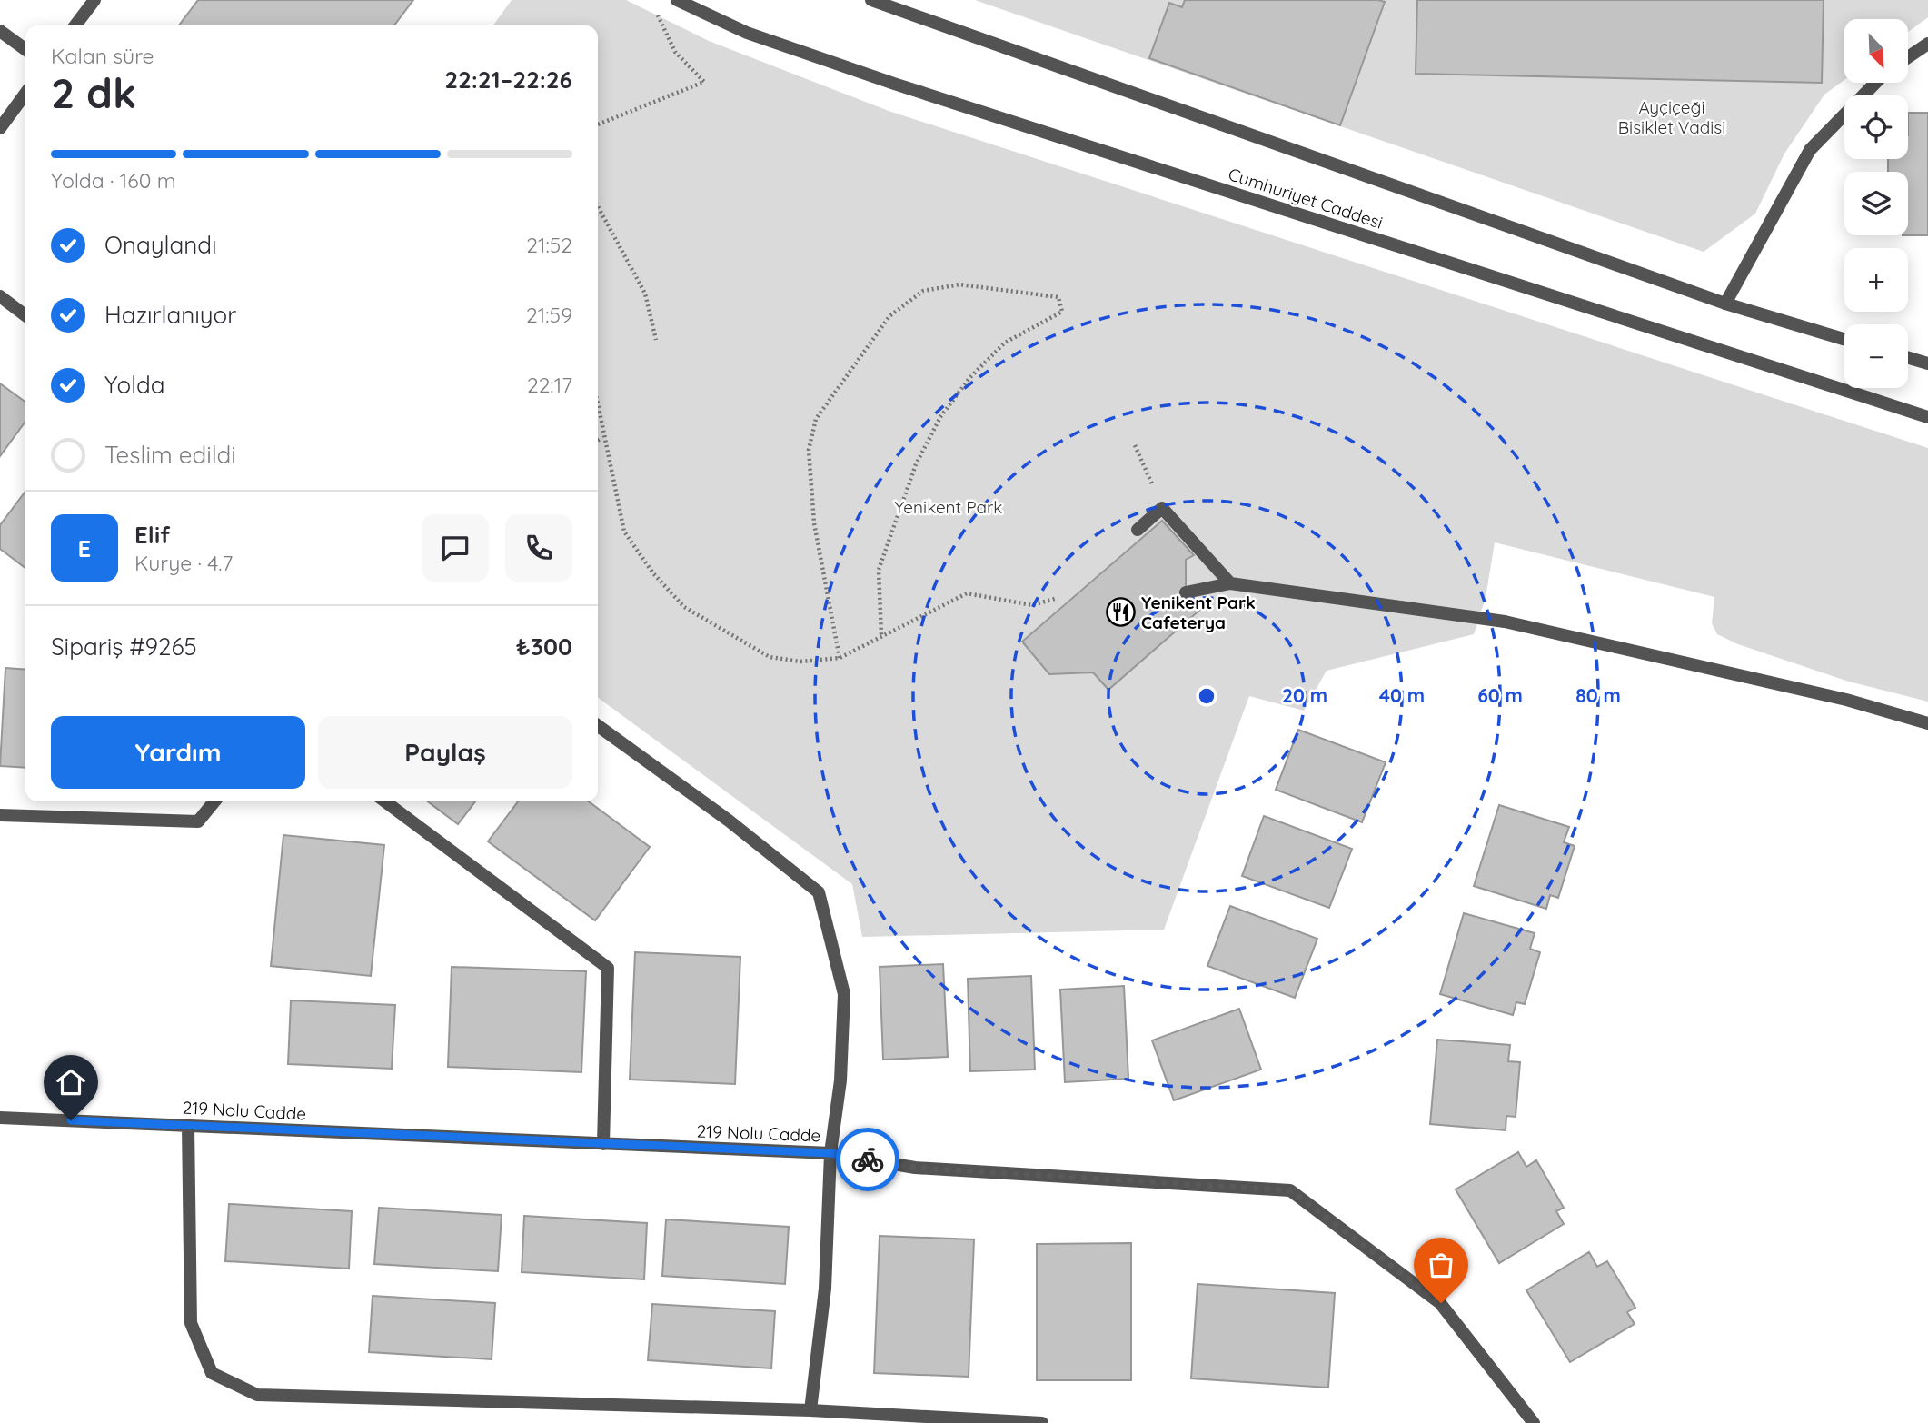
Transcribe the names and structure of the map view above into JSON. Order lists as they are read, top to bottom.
{
  "streets": {
    "street": ["Cumhuriyet Caddesi", "219 Nolu Cadde"]
  },
  "parks": ["Ayçiçeği Bisiklet Vadisi", "Yenikent Park"],
  "places": {
    "restaurant": ["Yenikent Park Cafeterya"]
  },
  "north": "bottom right",
  "page": {
    "map_buttons": ["+", "−"],
    "heading": ["2 dk", "Kalan süre", "22:21–22:26"],
    "panel": [
      "Elif",
      "Kurye · 4.7",
      "Sipariş #9265",
      "₺300"
    ],
    "bar": "Yolda · 160 m",
    "list": [
      ["Onaylandı", "21:52"],
      ["Hazırlanıyor", "21:59"],
      ["Yolda", "22:17"],
      "Teslim edildi"
    ],
    "round": "E",
    "buttons": ["Yardım", "Paylaş"]
  },
  "rings": [
    "20 m",
    "40 m",
    "60 m",
    "80 m"
  ]
}
